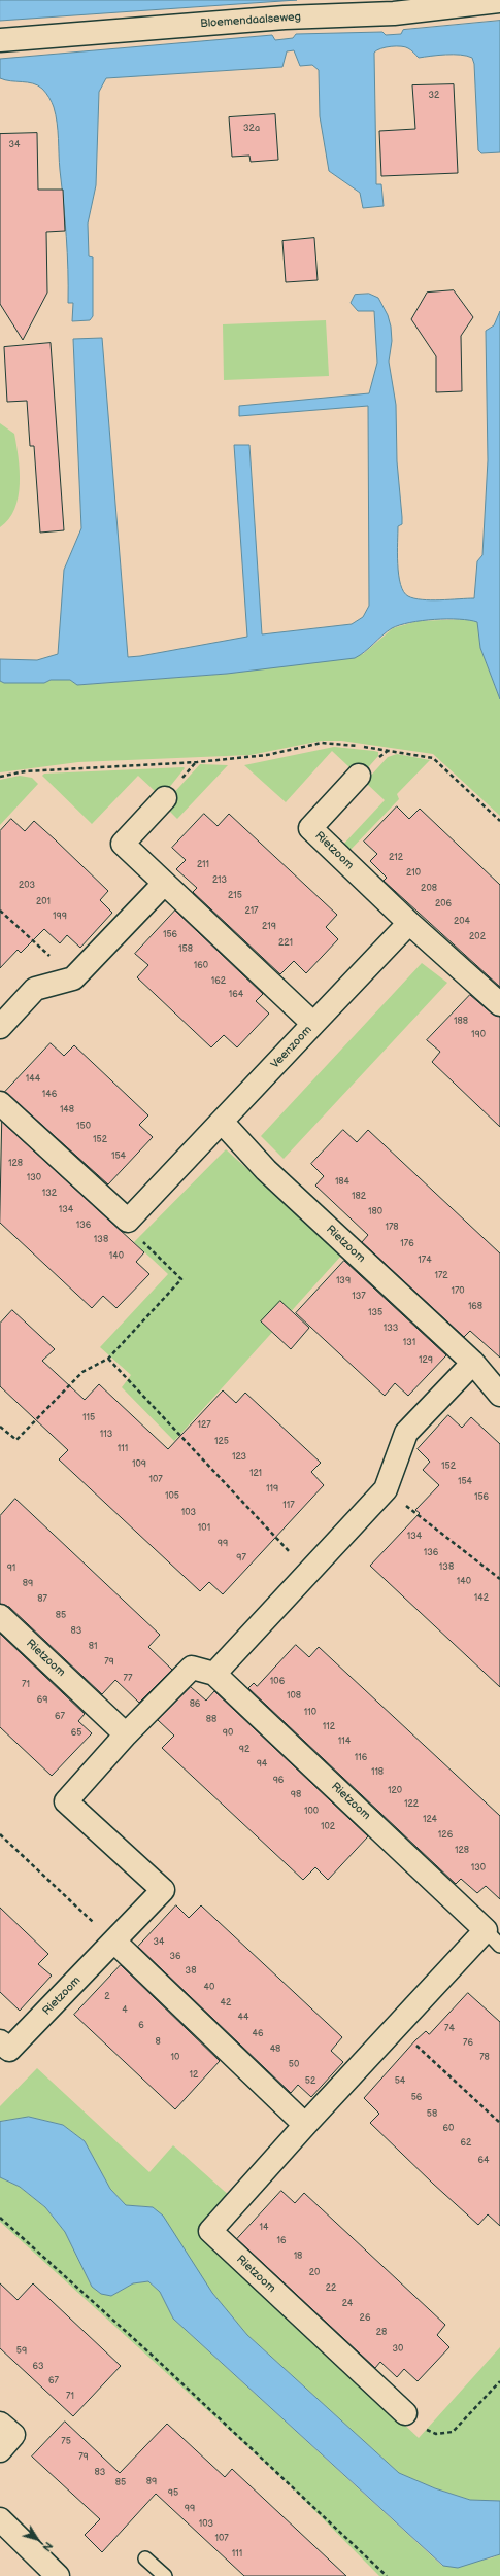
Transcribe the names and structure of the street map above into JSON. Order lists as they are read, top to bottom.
{
  "streets": {
    "street": ["Bloemendaalseweg", "Rietzoom", "Veenzoom"]
  },
  "crossings": [
    ["Rietzoom", "Veenzoom"]
  ],
  "house_numbers": [
    "32",
    "32a",
    "34",
    "212",
    "211",
    "210",
    "213",
    "203",
    "208",
    "215",
    "201",
    "206",
    "217",
    "199",
    "204",
    "219",
    "156",
    "202",
    "221",
    "158",
    "160",
    "162",
    "164",
    "188",
    "190",
    "144",
    "146",
    "148",
    "150",
    "152",
    "154",
    "128",
    "130",
    "184",
    "132",
    "182",
    "134",
    "180",
    "136",
    "178",
    "138",
    "176",
    "140",
    "174",
    "172",
    "139",
    "170",
    "137",
    "168",
    "135",
    "133",
    "131",
    "129",
    "115",
    "127",
    "113",
    "125",
    "111",
    "123",
    "109",
    "152",
    "121",
    "107",
    "154",
    "119",
    "105",
    "156",
    "117",
    "103",
    "101",
    "134",
    "99",
    "136",
    "97",
    "138",
    "91",
    "140",
    "89",
    "142",
    "87",
    "85",
    "83",
    "81",
    "79",
    "77",
    "106",
    "71",
    "108",
    "69",
    "86",
    "110",
    "67",
    "88",
    "112",
    "65",
    "90",
    "114",
    "92",
    "116",
    "94",
    "118",
    "96",
    "120",
    "98",
    "122",
    "100",
    "124",
    "102",
    "126",
    "128",
    "130",
    "34",
    "36",
    "38",
    "40",
    "2",
    "42",
    "4",
    "44",
    "6",
    "74",
    "46",
    "8",
    "76",
    "48",
    "10",
    "78",
    "50",
    "12",
    "52",
    "54",
    "56",
    "58",
    "60",
    "62",
    "64",
    "14",
    "16",
    "18",
    "20",
    "22",
    "24",
    "26",
    "28",
    "30",
    "59",
    "63",
    "67",
    "71",
    "75",
    "79",
    "83",
    "89",
    "85",
    "95",
    "99",
    "103",
    "107",
    "111"
  ],
  "north": "bottom right"
}
